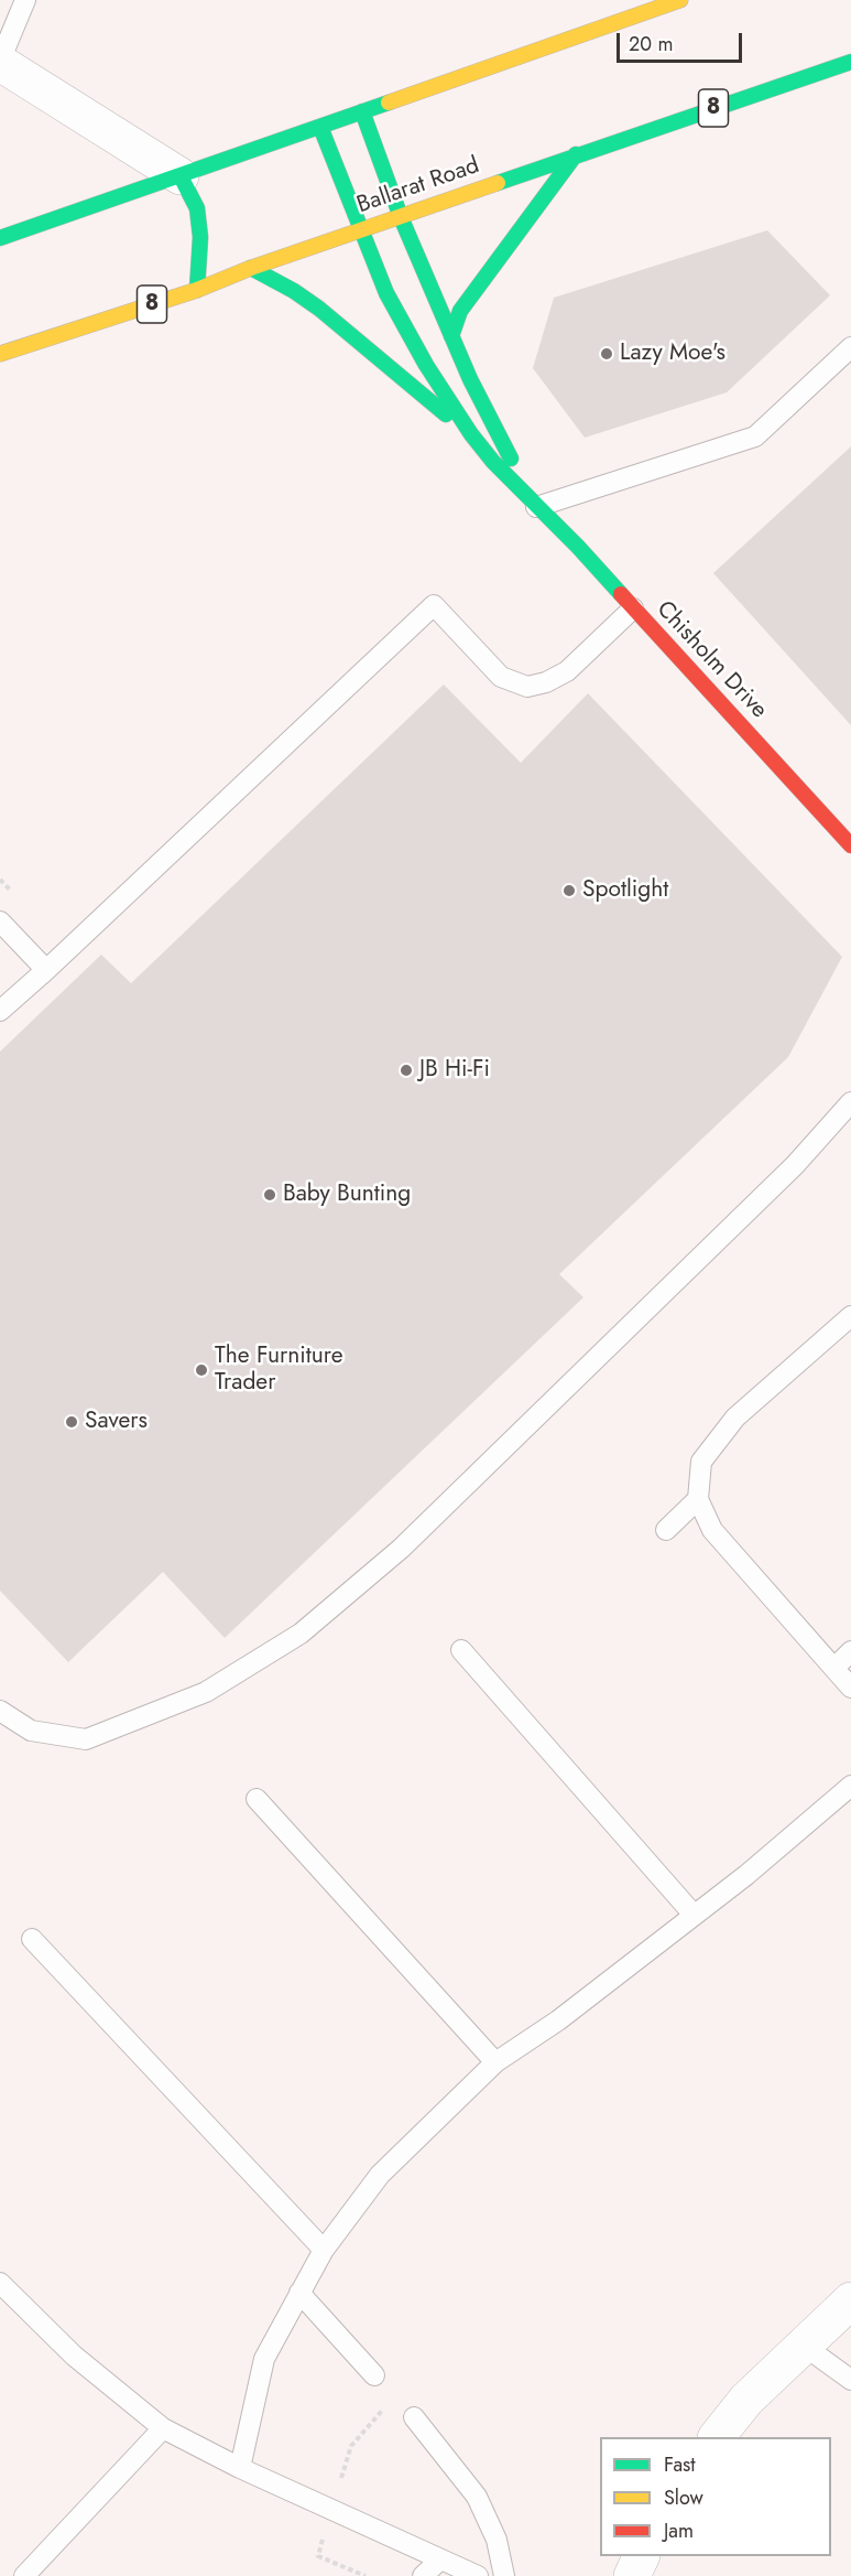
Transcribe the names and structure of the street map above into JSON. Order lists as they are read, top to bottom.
{
  "streets": {
    "main road": ["8", "Ballarat Road", "Chisholm Drive"]
  },
  "crossings": [
    ["Ballarat Road", "Chisholm Drive"]
  ],
  "places": [
    "Lazy Moe's",
    "Spotlight",
    "JB Hi-Fi",
    "Baby Bunting",
    "The Furniture Trader",
    "Savers"
  ],
  "legend": ["Fast", "Slow", "Jam"],
  "scale_bar": "20 m"
}
